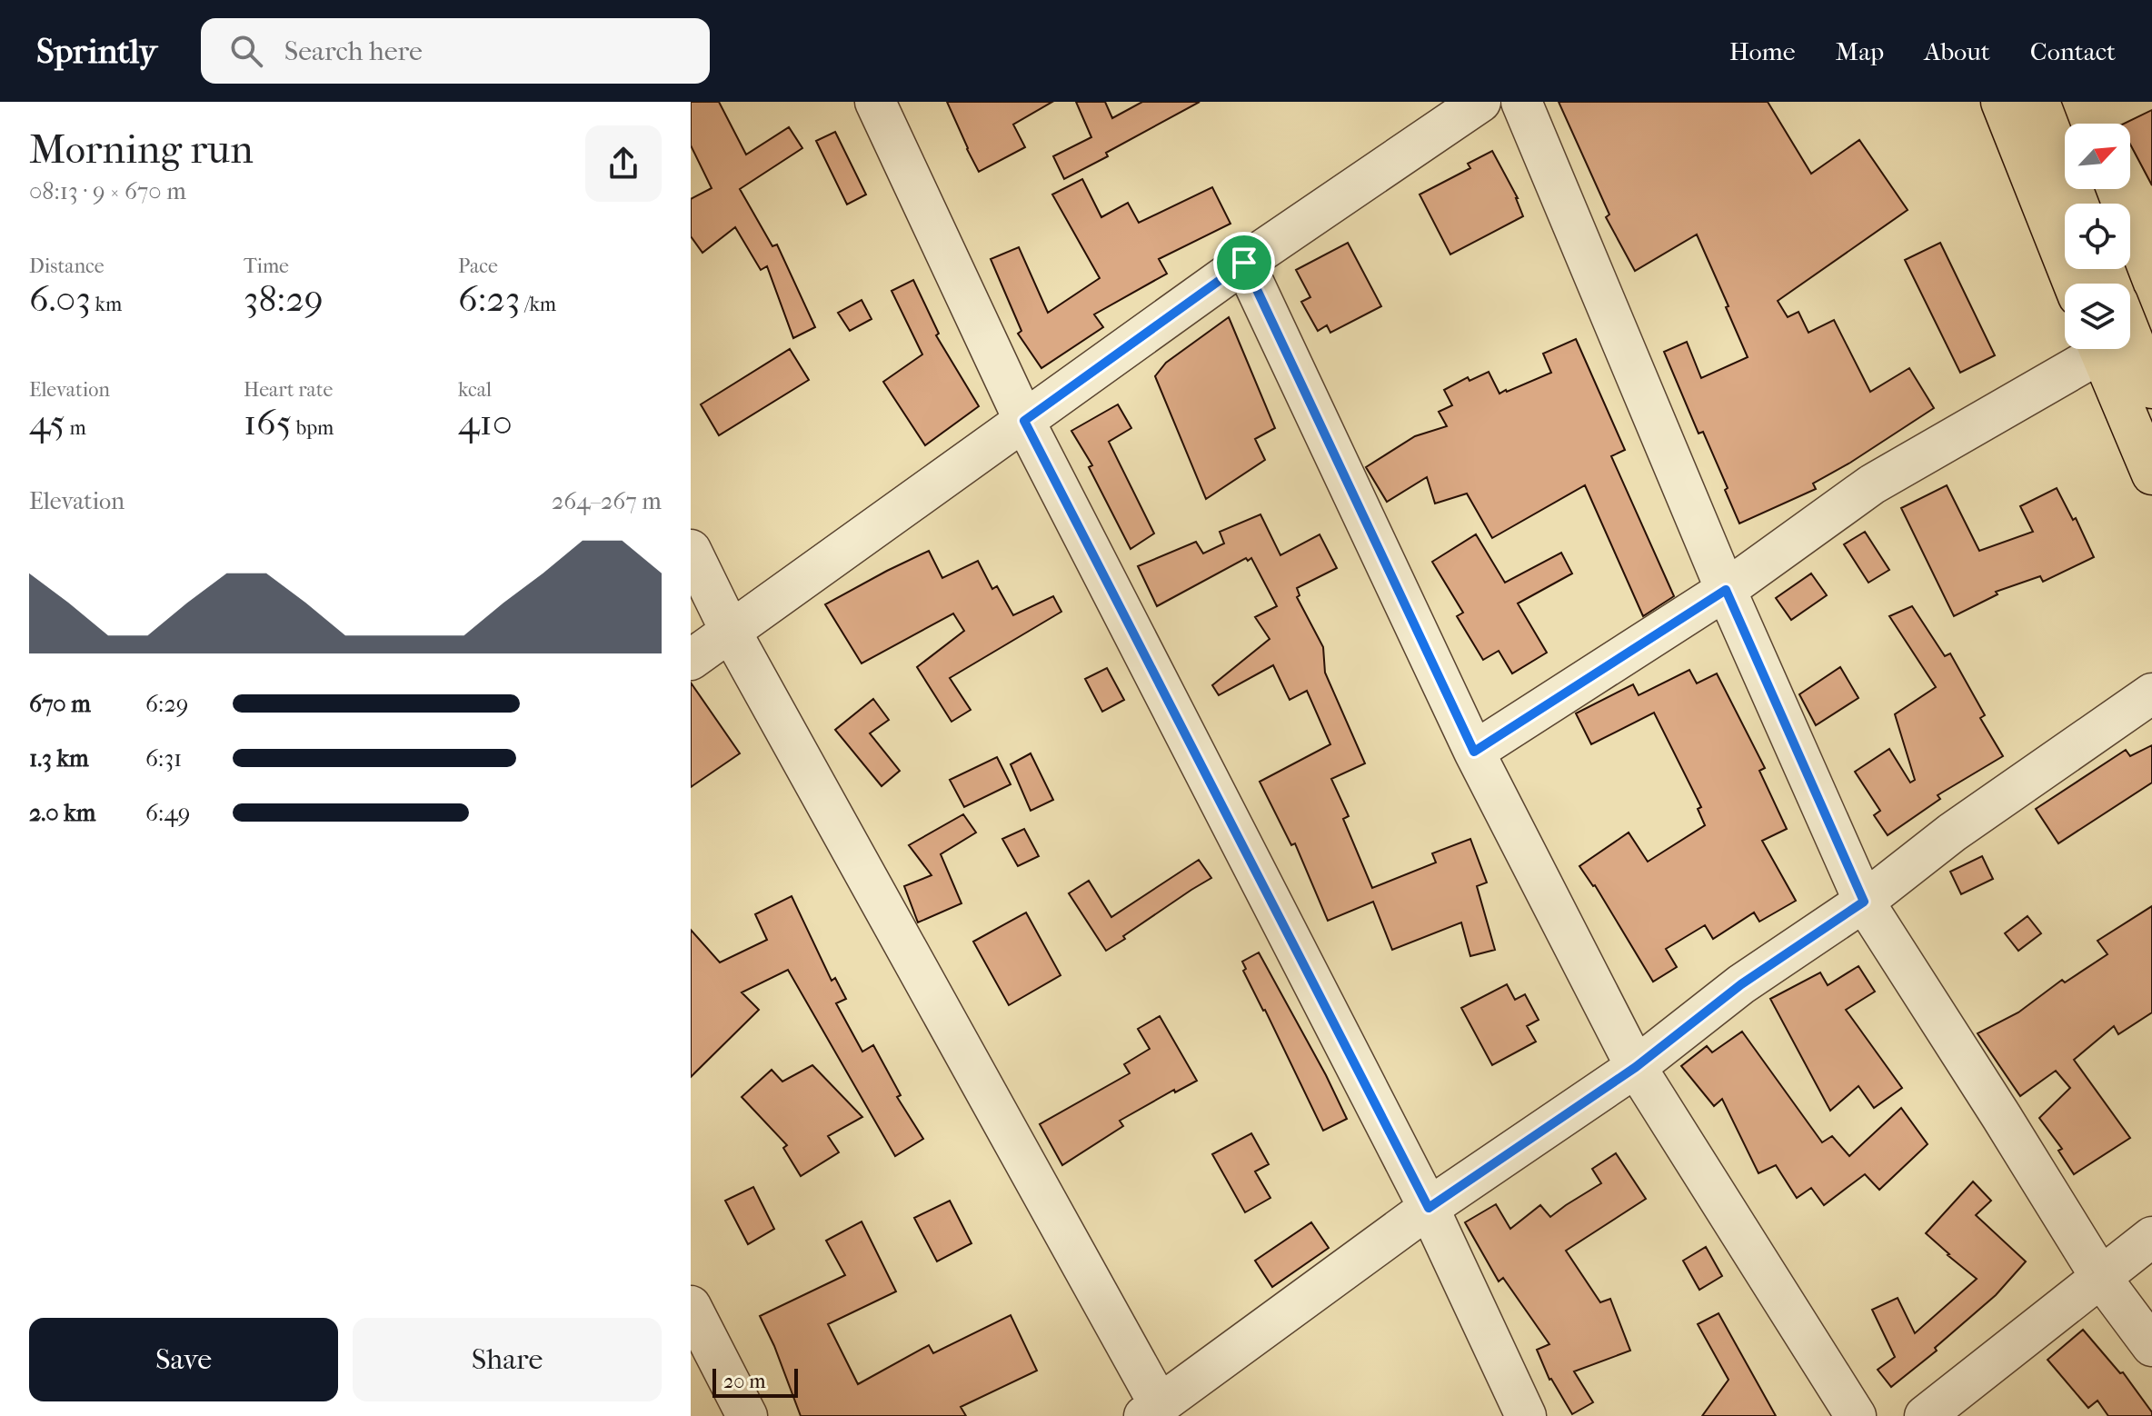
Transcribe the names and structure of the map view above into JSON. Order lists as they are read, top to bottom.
{
  "scale_bar": "20 m",
  "north": "top right",
  "page": {
    "header": "Sprintly",
    "search": "Search here",
    "nav": [
      "Home",
      "Map",
      "About",
      "Contact"
    ],
    "heading": ["Morning run", "08:13 · 9 × 670 m"],
    "stats": [
      ["Distance", "6.03 km"],
      ["Time", "38:29"],
      ["Pace", "6:23 /km"],
      ["Elevation", "45 m"],
      ["Heart rate", "165 bpm"],
      ["kcal", "410"]
    ],
    "chart": ["Elevation", "264–267 m"],
    "list": [
      {
        "name": "670 m",
        "note": "6:29"
      },
      {
        "name": "1.3 km",
        "note": "6:31"
      },
      {
        "name": "2.0 km",
        "note": "6:49"
      }
    ],
    "buttons": ["Save", "Share"],
    "scale": "20 m"
  }
}
